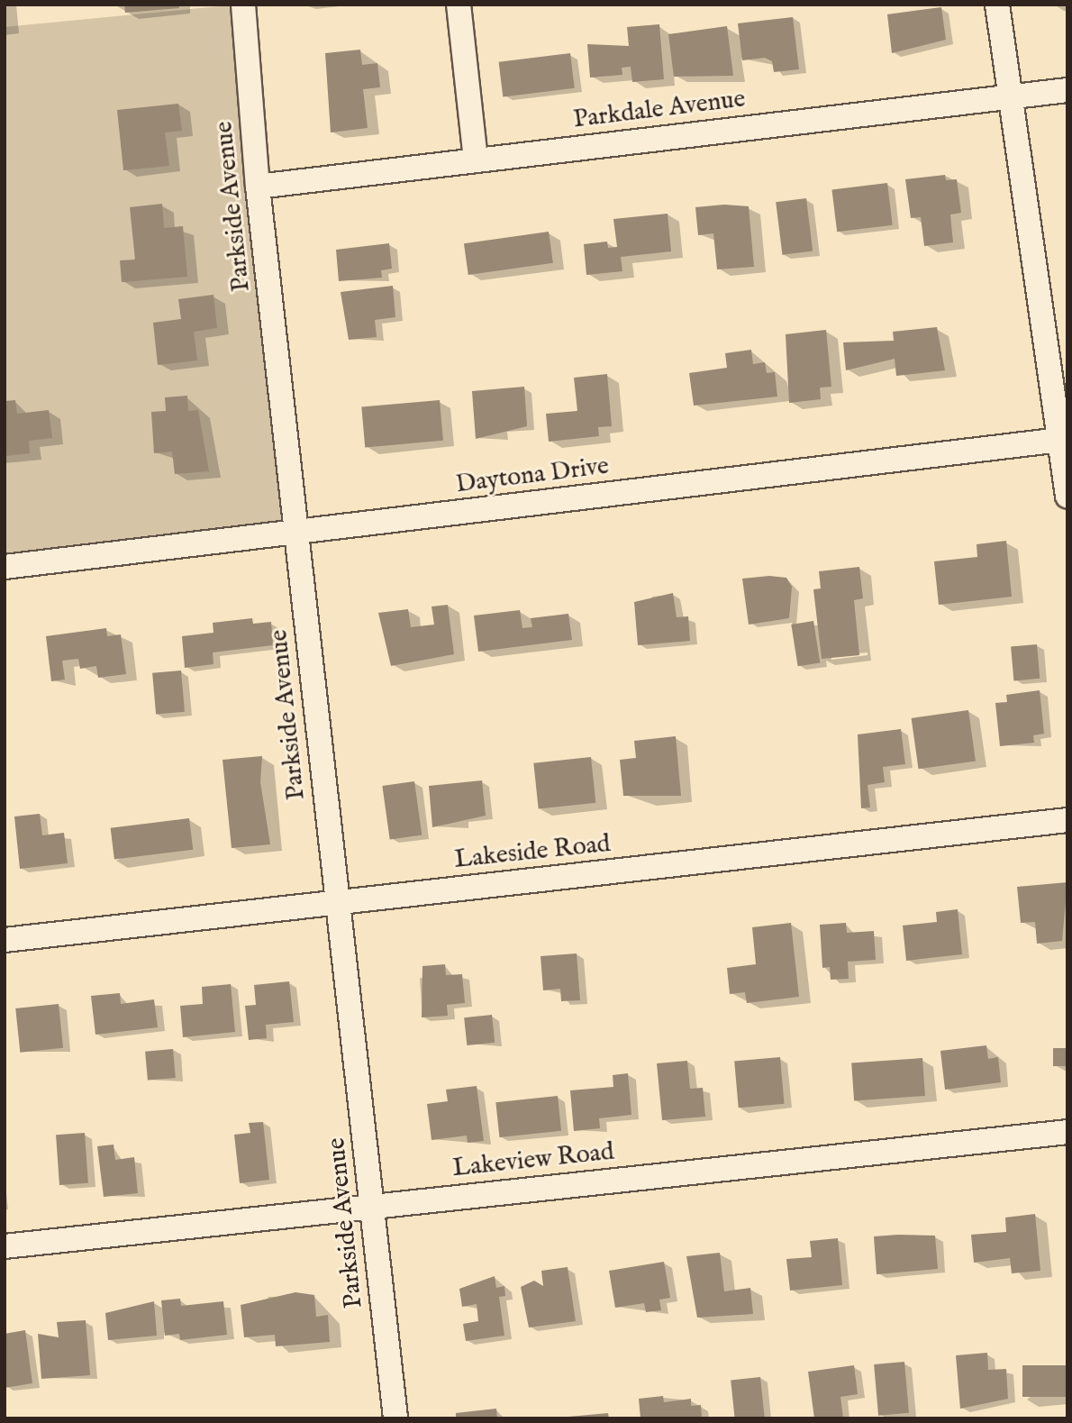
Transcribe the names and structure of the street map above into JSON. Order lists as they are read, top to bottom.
{
  "streets": {
    "street": [
      "Parkdale Avenue",
      "Parkside Avenue",
      "Daytona Drive",
      "Lakeside Road",
      "Lakeview Road"
    ]
  },
  "crossings": [
    ["Parkdale Avenue", "Parkside Avenue"],
    ["Parkside Avenue", "Daytona Drive"],
    ["Parkside Avenue", "Lakeside Road"],
    ["Parkside Avenue", "Lakeview Road"]
  ]
}
